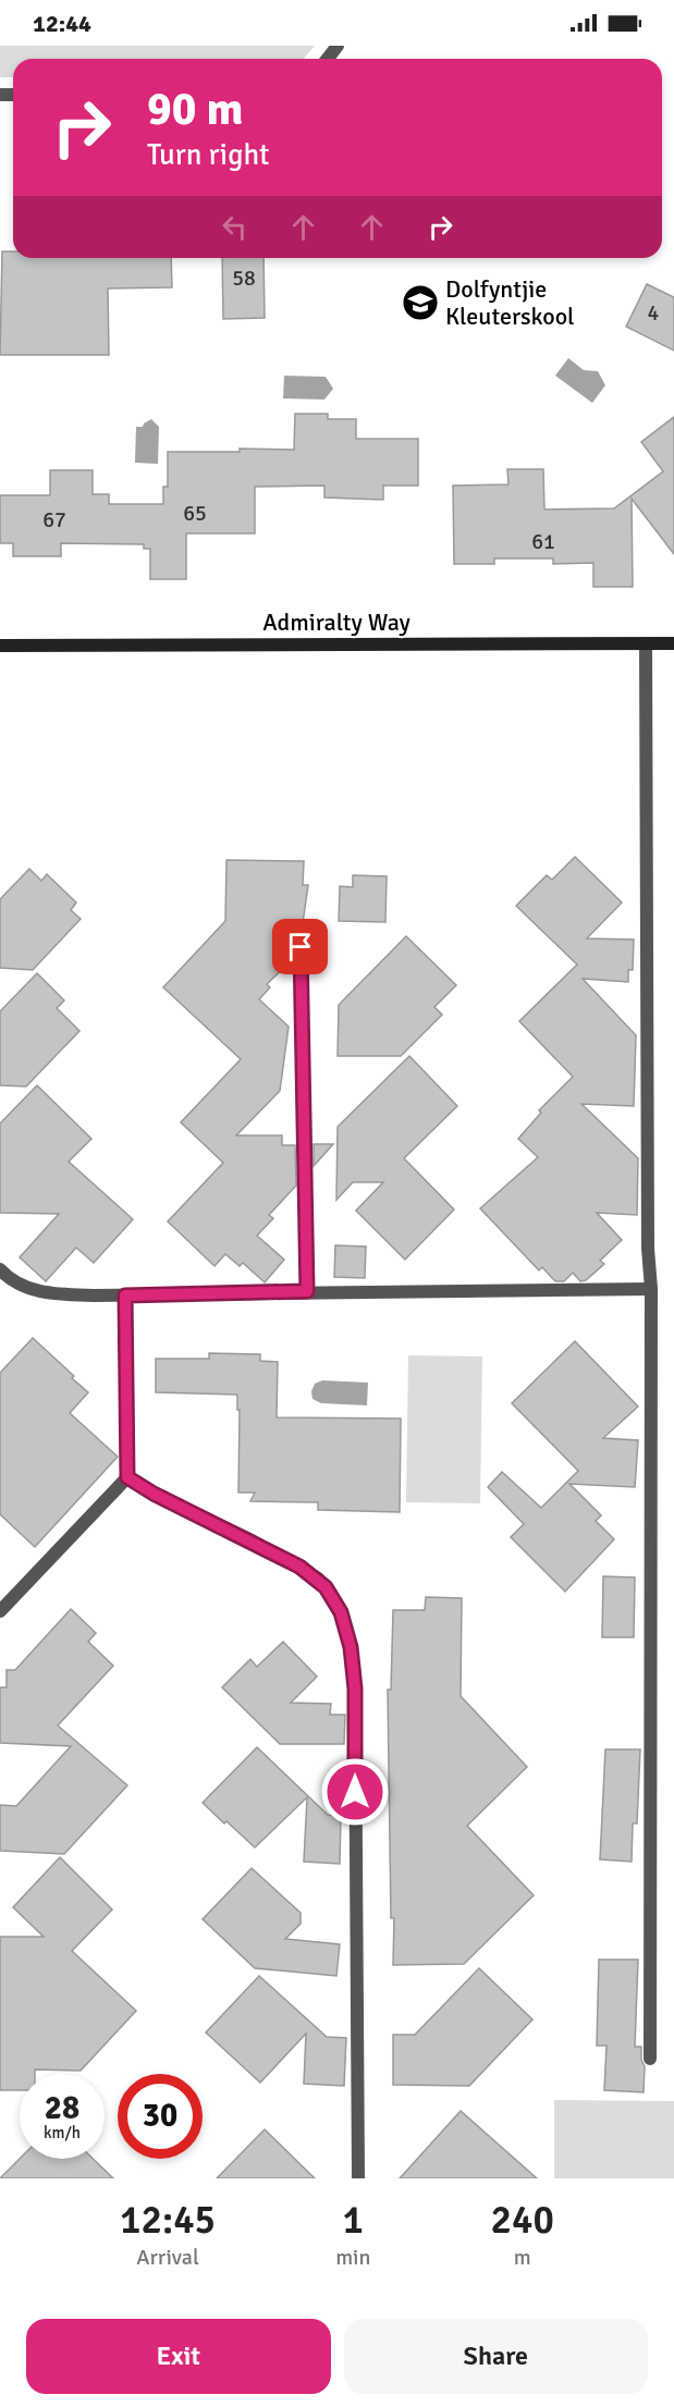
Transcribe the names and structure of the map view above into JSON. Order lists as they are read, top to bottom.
{
  "streets": {
    "main road": ["Admiralty Way"]
  },
  "places": {
    "school or university": ["Dolfyntjie Kleuterskool"]
  },
  "house_numbers": [
    "58",
    "4",
    "65",
    "67",
    "61"
  ],
  "page": {
    "status": "12:44",
    "turn": ["90 m", "Turn right"],
    "speed": "28 km/h",
    "limit": "30",
    "eta": [
      "12:45",
      "Arrival",
      "1",
      "min",
      "240",
      "m"
    ],
    "buttons": ["Exit", "Share"]
  }
}
